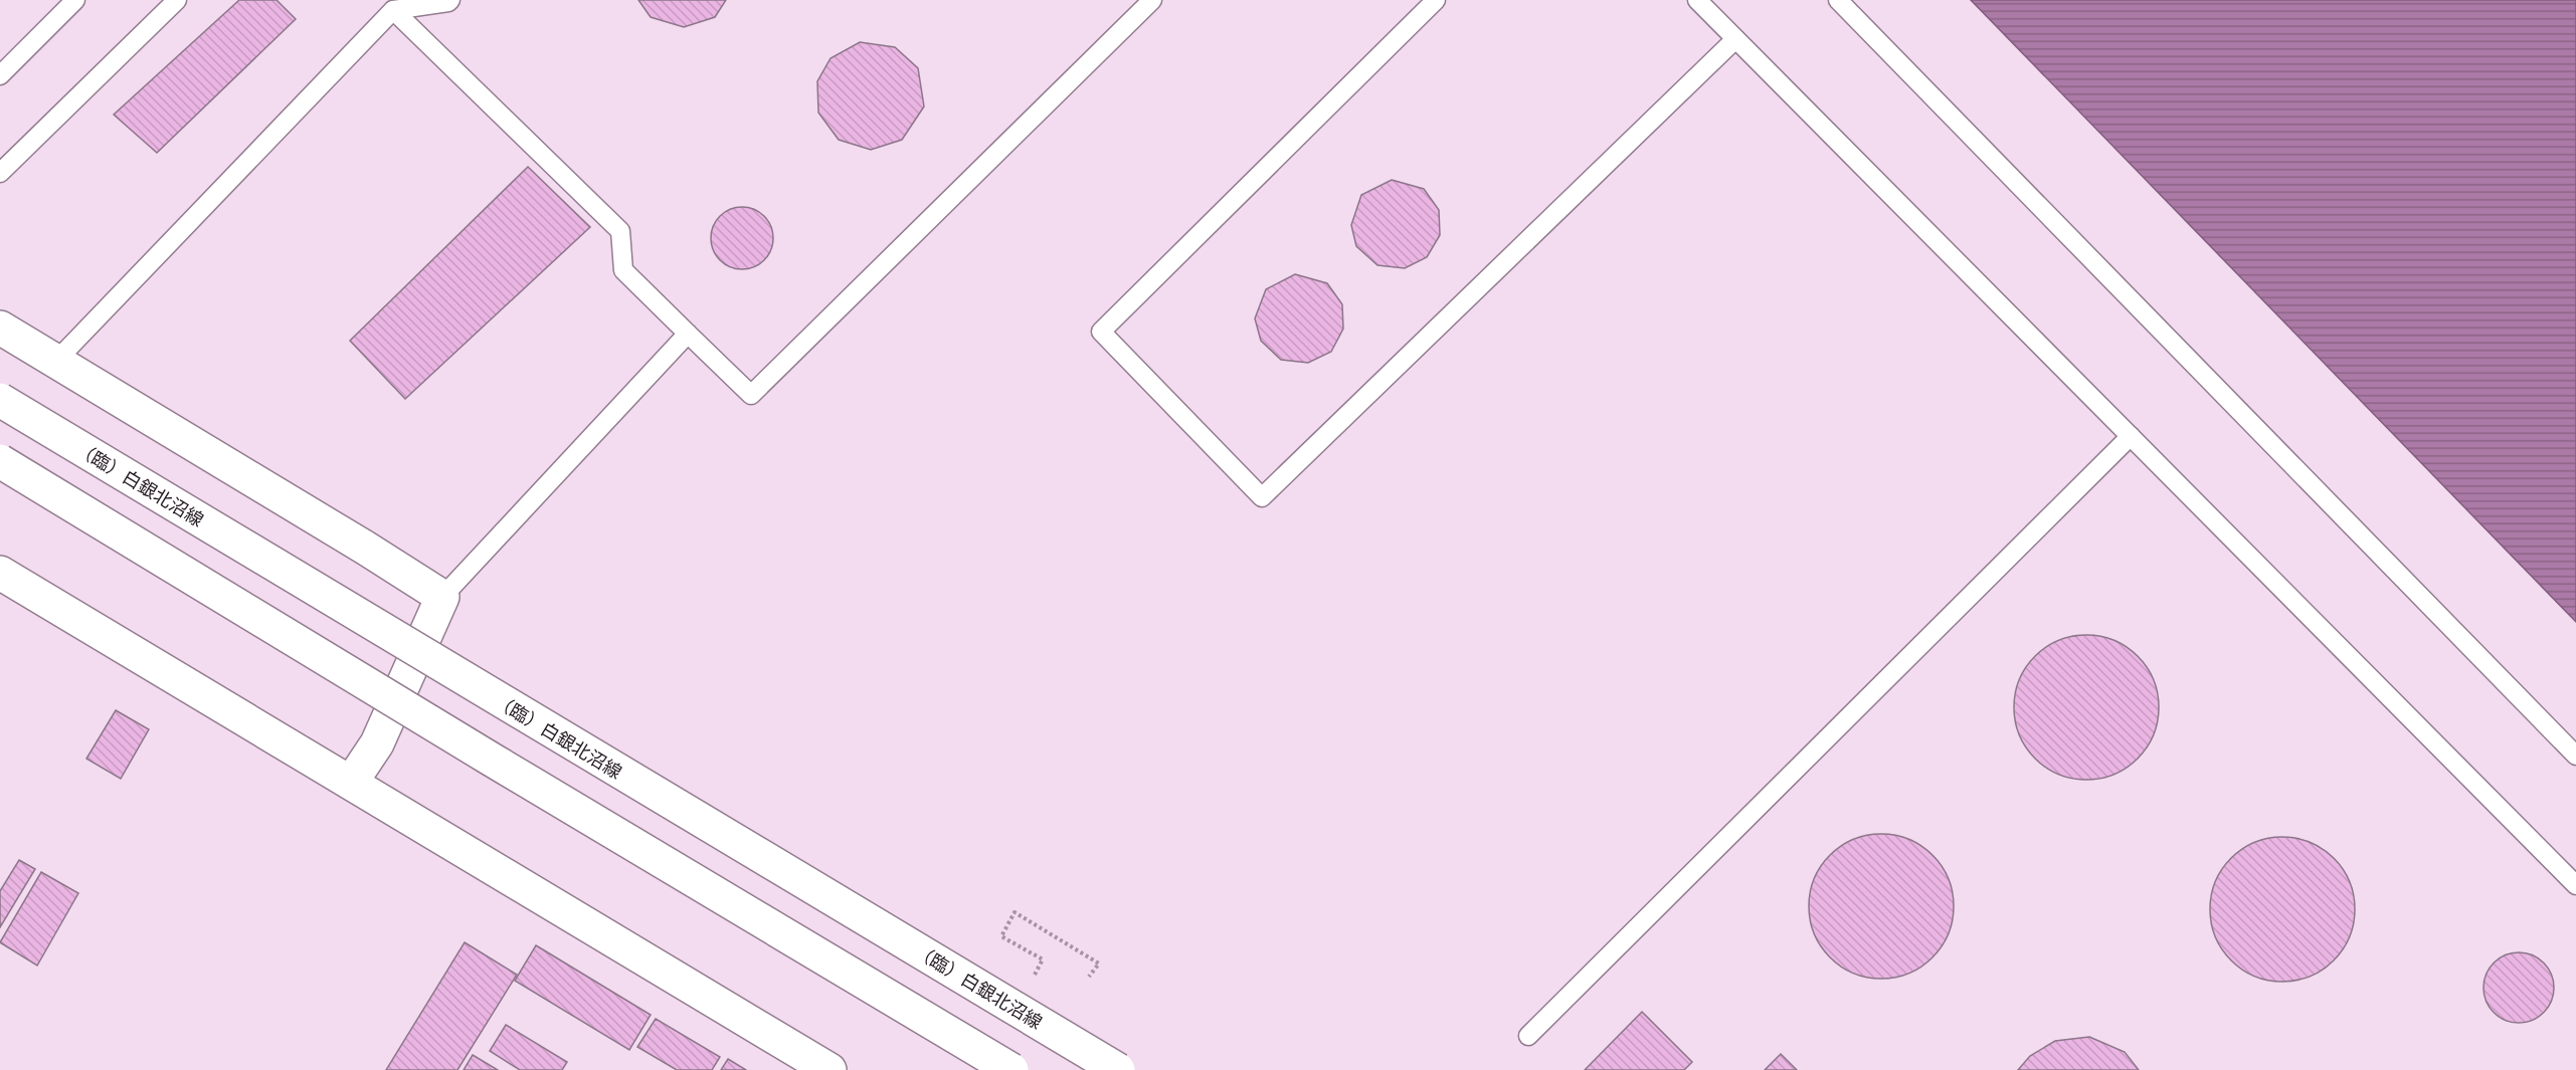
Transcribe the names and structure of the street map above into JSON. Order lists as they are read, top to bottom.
{
  "streets": {
    "street": ["（臨）白銀北沼線"]
  }
}
